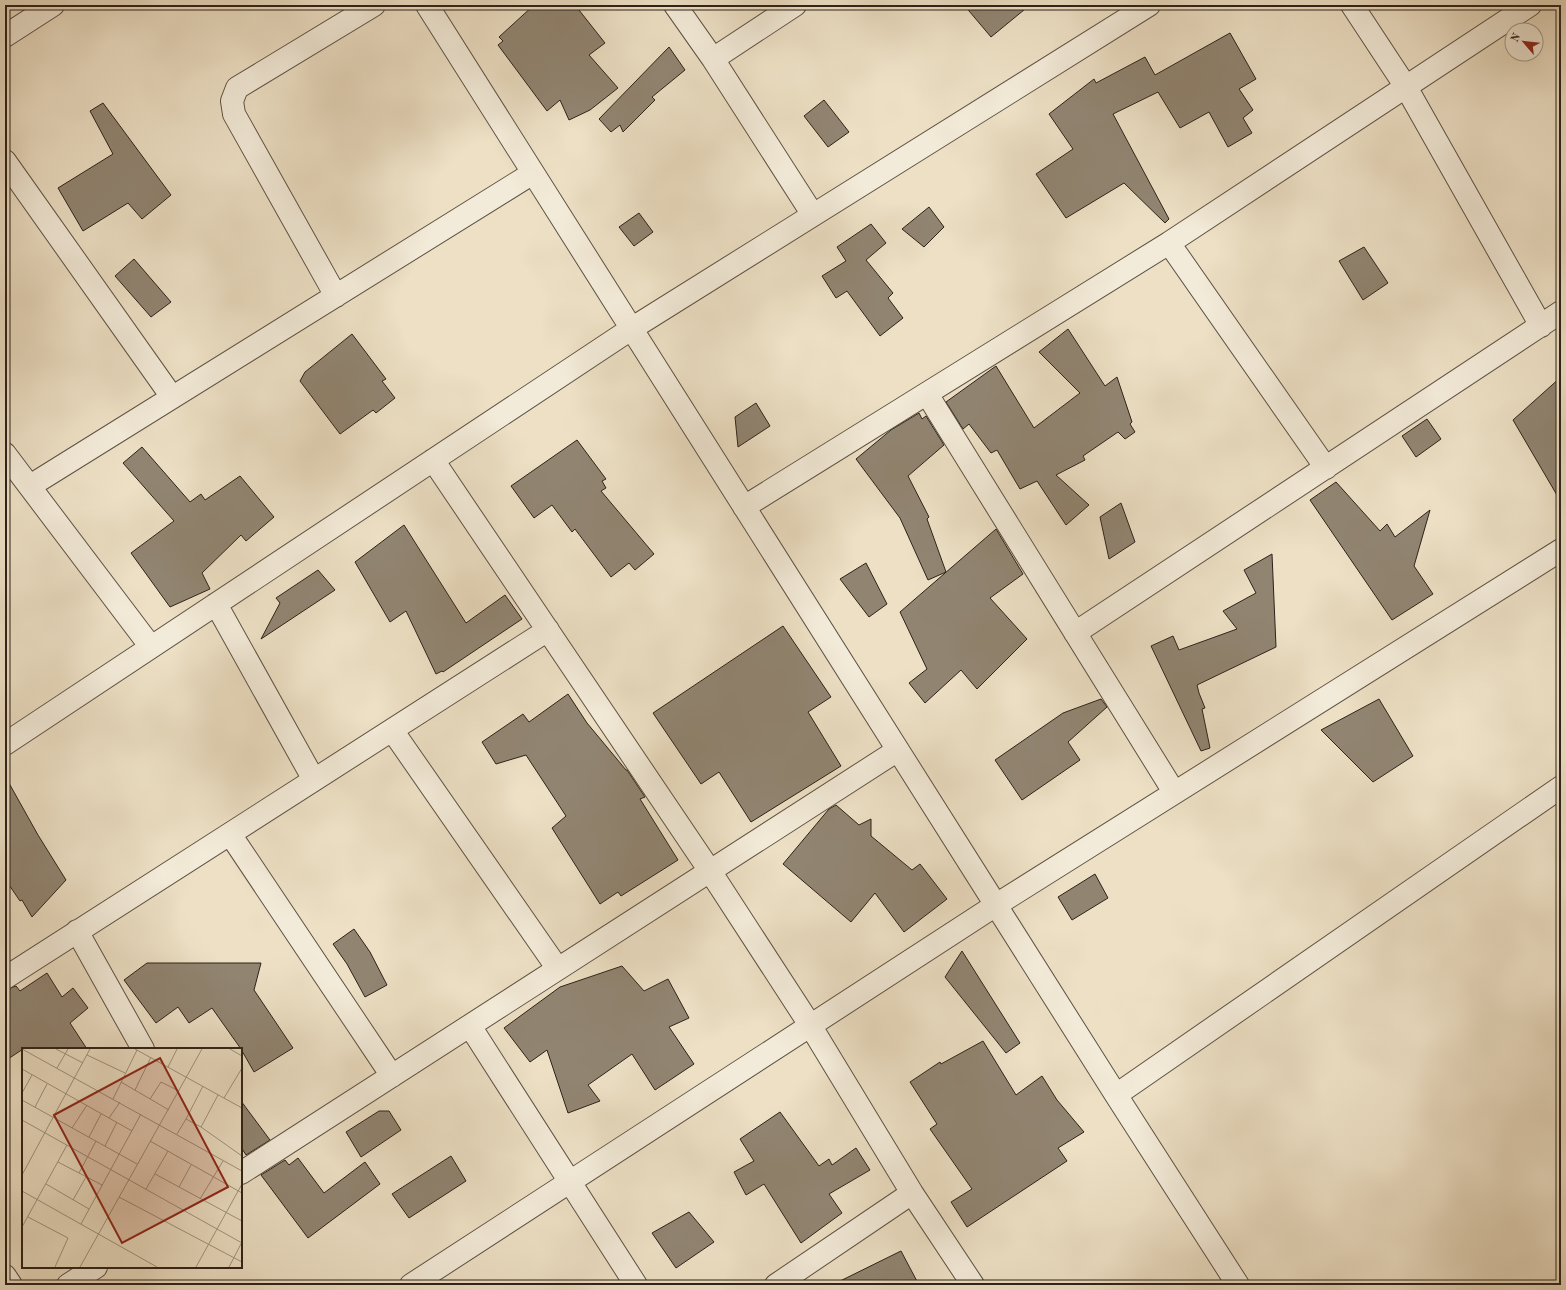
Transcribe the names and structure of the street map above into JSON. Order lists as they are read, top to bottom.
{
  "north": "top left"
}
